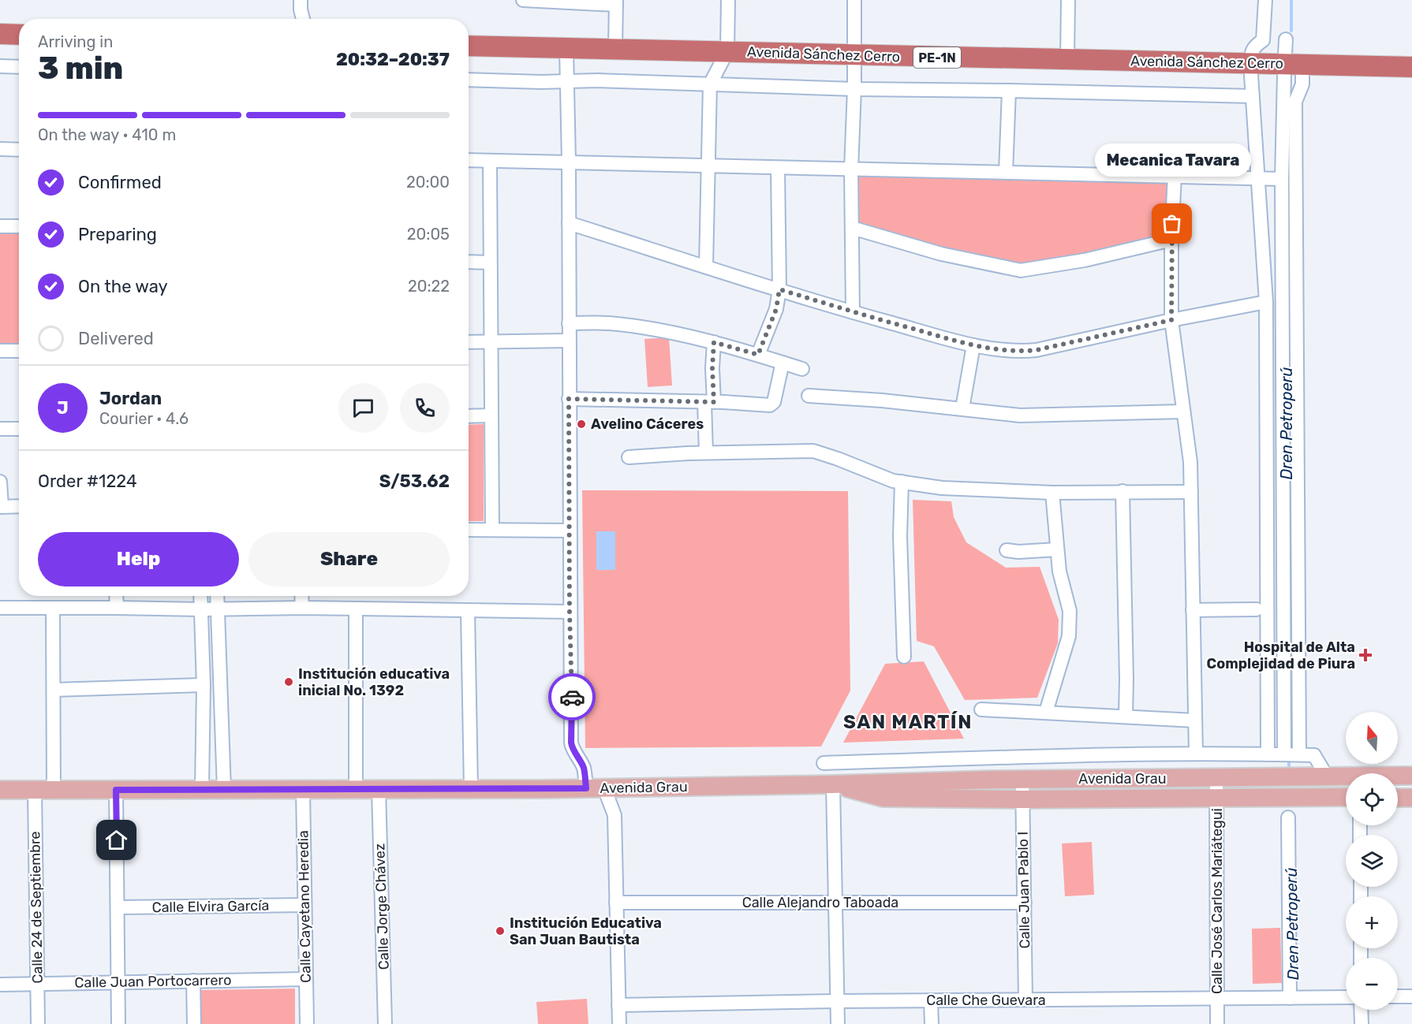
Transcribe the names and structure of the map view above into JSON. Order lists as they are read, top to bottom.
{
  "streets": {
    "highway": ["Avenida Sánchez Cerro", "PE-1N"],
    "main road": ["Avenida Grau"],
    "street": [
      "Calle Juan Pablo I",
      "Calle José Carlos Mariátegui",
      "Calle Alejandro Taboada",
      "Calle Elvira García",
      "Calle Cayetano Heredia",
      "Calle Jorge Chávez",
      "Calle 24 de Septiembre",
      "Calle Juan Portocarrero",
      "Calle Che Guevara"
    ]
  },
  "crossings": [
    ["Avenida Grau", "Calle Juan Pablo I"],
    ["Avenida Grau", "Calle José Carlos Mariátegui"],
    ["Avenida Grau", "Calle Cayetano Heredia"],
    ["Avenida Grau", "Calle Jorge Chávez"],
    ["Avenida Grau", "Calle 24 de Septiembre"],
    ["Calle Juan Pablo I", "Calle Alejandro Taboada"],
    ["Calle Juan Pablo I", "Calle Che Guevara"],
    ["Calle José Carlos Mariátegui", "Calle Che Guevara"],
    ["Calle Elvira García", "Calle Cayetano Heredia"],
    ["Calle Cayetano Heredia", "Calle Juan Portocarrero"],
    ["Calle 24 de Septiembre", "Calle Juan Portocarrero"]
  ],
  "districts": ["SAN MARTÍN"],
  "water": ["Dren Petroperú"],
  "places": {
    "other": [
      "Mecanica Tavara",
      "Avelino Cáceres",
      "Institución educativa inicial No. 1392",
      "Institución Educativa San Juan Bautista"
    ],
    "health": ["Hospital de Alta Complejidad de Piura"]
  },
  "north": "top",
  "page": {
    "heading": ["3 min", "Arriving in", "20:32–20:37"],
    "panel": [
      "Jordan",
      "Courier · 4.6",
      "Order #1224",
      "S/53.62"
    ],
    "bar": "On the way · 410 m",
    "bubble": "Mecanica Tavara",
    "list": [
      ["Confirmed", "20:00"],
      ["Preparing", "20:05"],
      ["On the way", "20:22"],
      "Delivered"
    ],
    "round": "J",
    "buttons": ["Help", "Share"],
    "map_buttons": ["+", "−"]
  }
}
